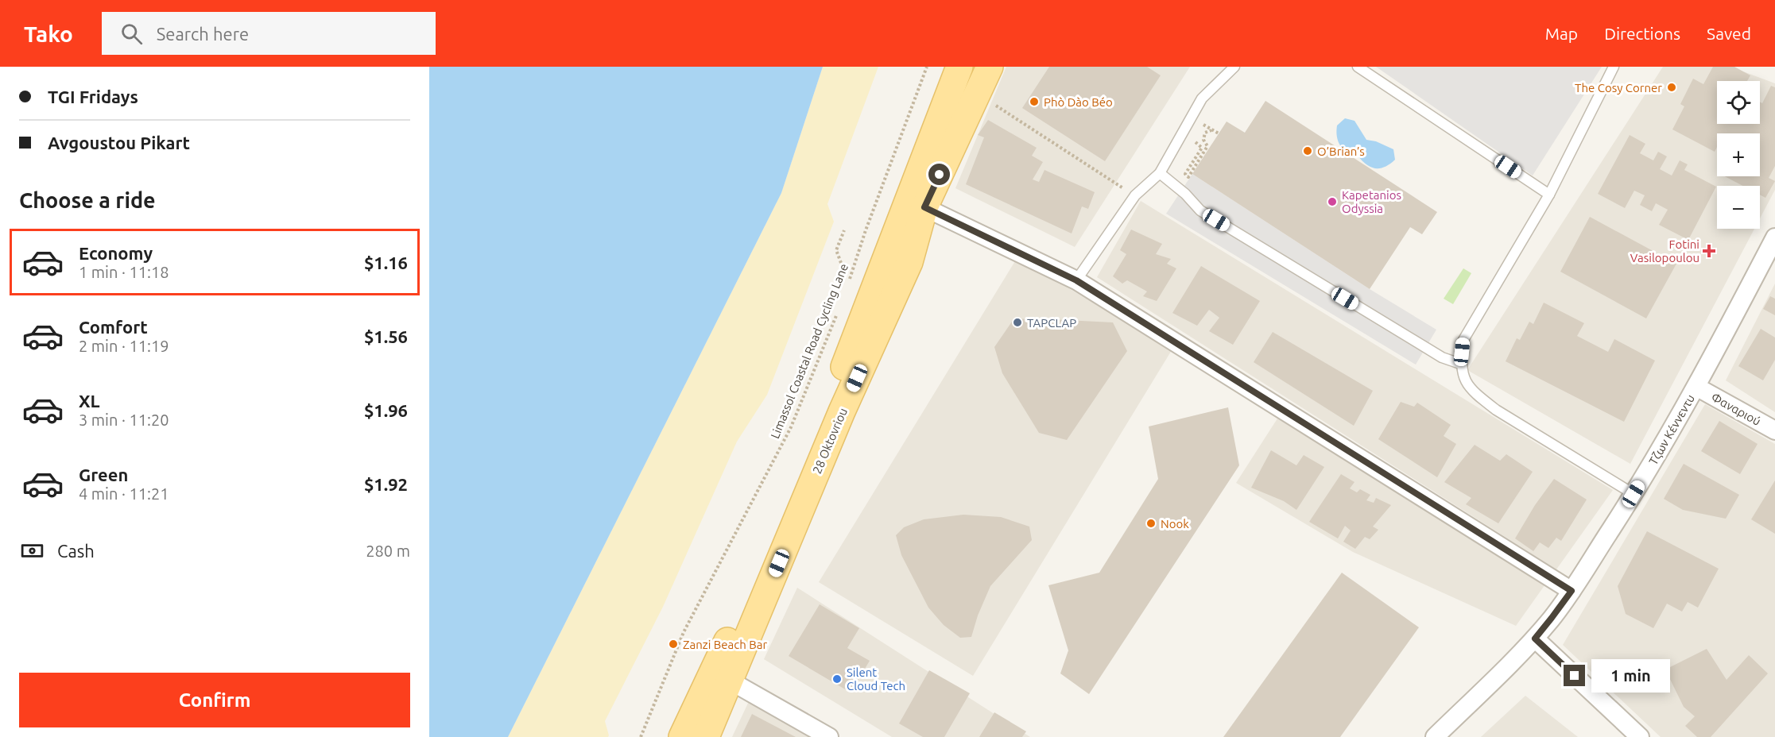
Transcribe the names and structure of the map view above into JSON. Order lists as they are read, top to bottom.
{
  "streets": {
    "main road": ["28 Oktovriou"],
    "street": ["Φαναριού", "Τζων Κέννεντυ"],
    "path": ["Limassol Coastal Road Cycling Lane"]
  },
  "crossings": [
    ["Φαναριού", "Τζων Κέννεντυ"]
  ],
  "places": {
    "other": [
      "The Cosy Corner",
      "Phò Dào Béo",
      "O’Brian’s",
      "Kapetanios Odyssia",
      "TAPCLAP",
      "Nook",
      "Zanzi Beach Bar",
      "Silent Cloud Tech"
    ],
    "health": ["Fotini Vasilopoulou"]
  },
  "page": {
    "header": "Tako",
    "search": "Search here",
    "nav": ["Map", "Directions", "Saved"],
    "banner": ["TGI Fridays", "Avgoustou Pikart"],
    "map_buttons": ["+", "−"],
    "heading": "Choose a ride",
    "list": [
      {
        "name": "Economy",
        "note": "1 min · 11:18",
        "value": "$1.16"
      },
      {
        "name": "Comfort",
        "note": "2 min · 11:19",
        "value": "$1.56"
      },
      {
        "name": "XL",
        "note": "3 min · 11:20",
        "value": "$1.96"
      },
      {
        "name": "Green",
        "note": "4 min · 11:21",
        "value": "$1.92"
      }
    ],
    "pay": ["Cash", "280 m"],
    "bubble": "1 min",
    "buttons": "Confirm"
  }
}
